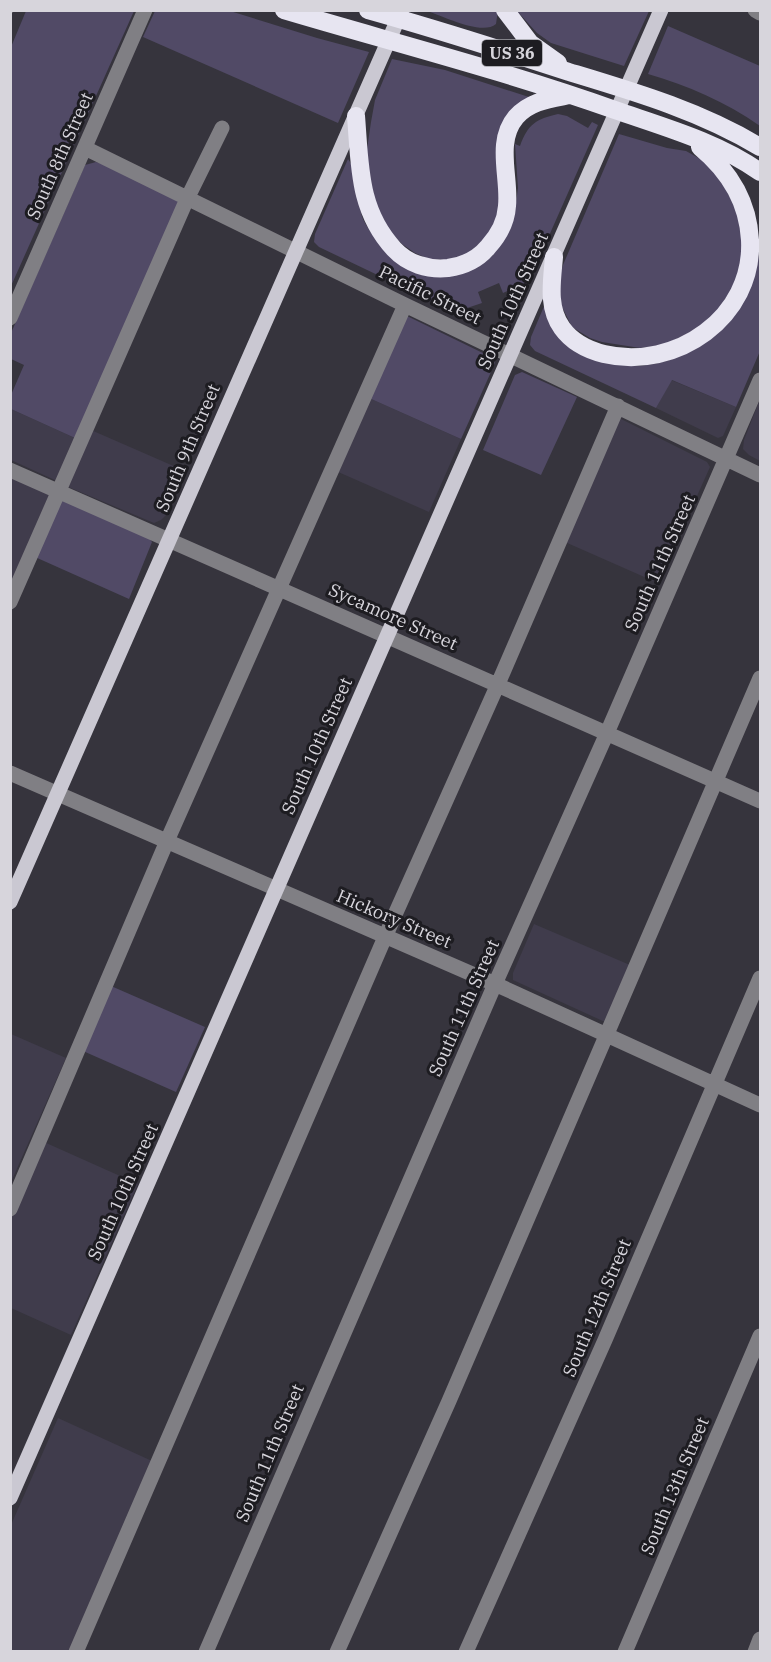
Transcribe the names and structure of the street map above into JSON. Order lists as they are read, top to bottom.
{
  "streets": {
    "highway": ["US 36"],
    "main road": ["South 10th Street", "South 9th Street"],
    "street": [
      "South 8th Street",
      "Pacific Street",
      "South 11th Street",
      "Sycamore Street",
      "Hickory Street",
      "South 12th Street",
      "South 13th Street"
    ]
  },
  "crossings": [
    ["South 8th Street", "Pacific Street"],
    ["Pacific Street", "South 10th Street"],
    ["Pacific Street", "South 9th Street"],
    ["Pacific Street", "South 11th Street"],
    ["South 10th Street", "Sycamore Street"],
    ["South 10th Street", "Hickory Street"],
    ["South 9th Street", "Sycamore Street"],
    ["South 9th Street", "Hickory Street"],
    ["South 11th Street", "Sycamore Street"],
    ["South 11th Street", "Hickory Street"],
    ["Hickory Street", "South 12th Street"]
  ]
}
